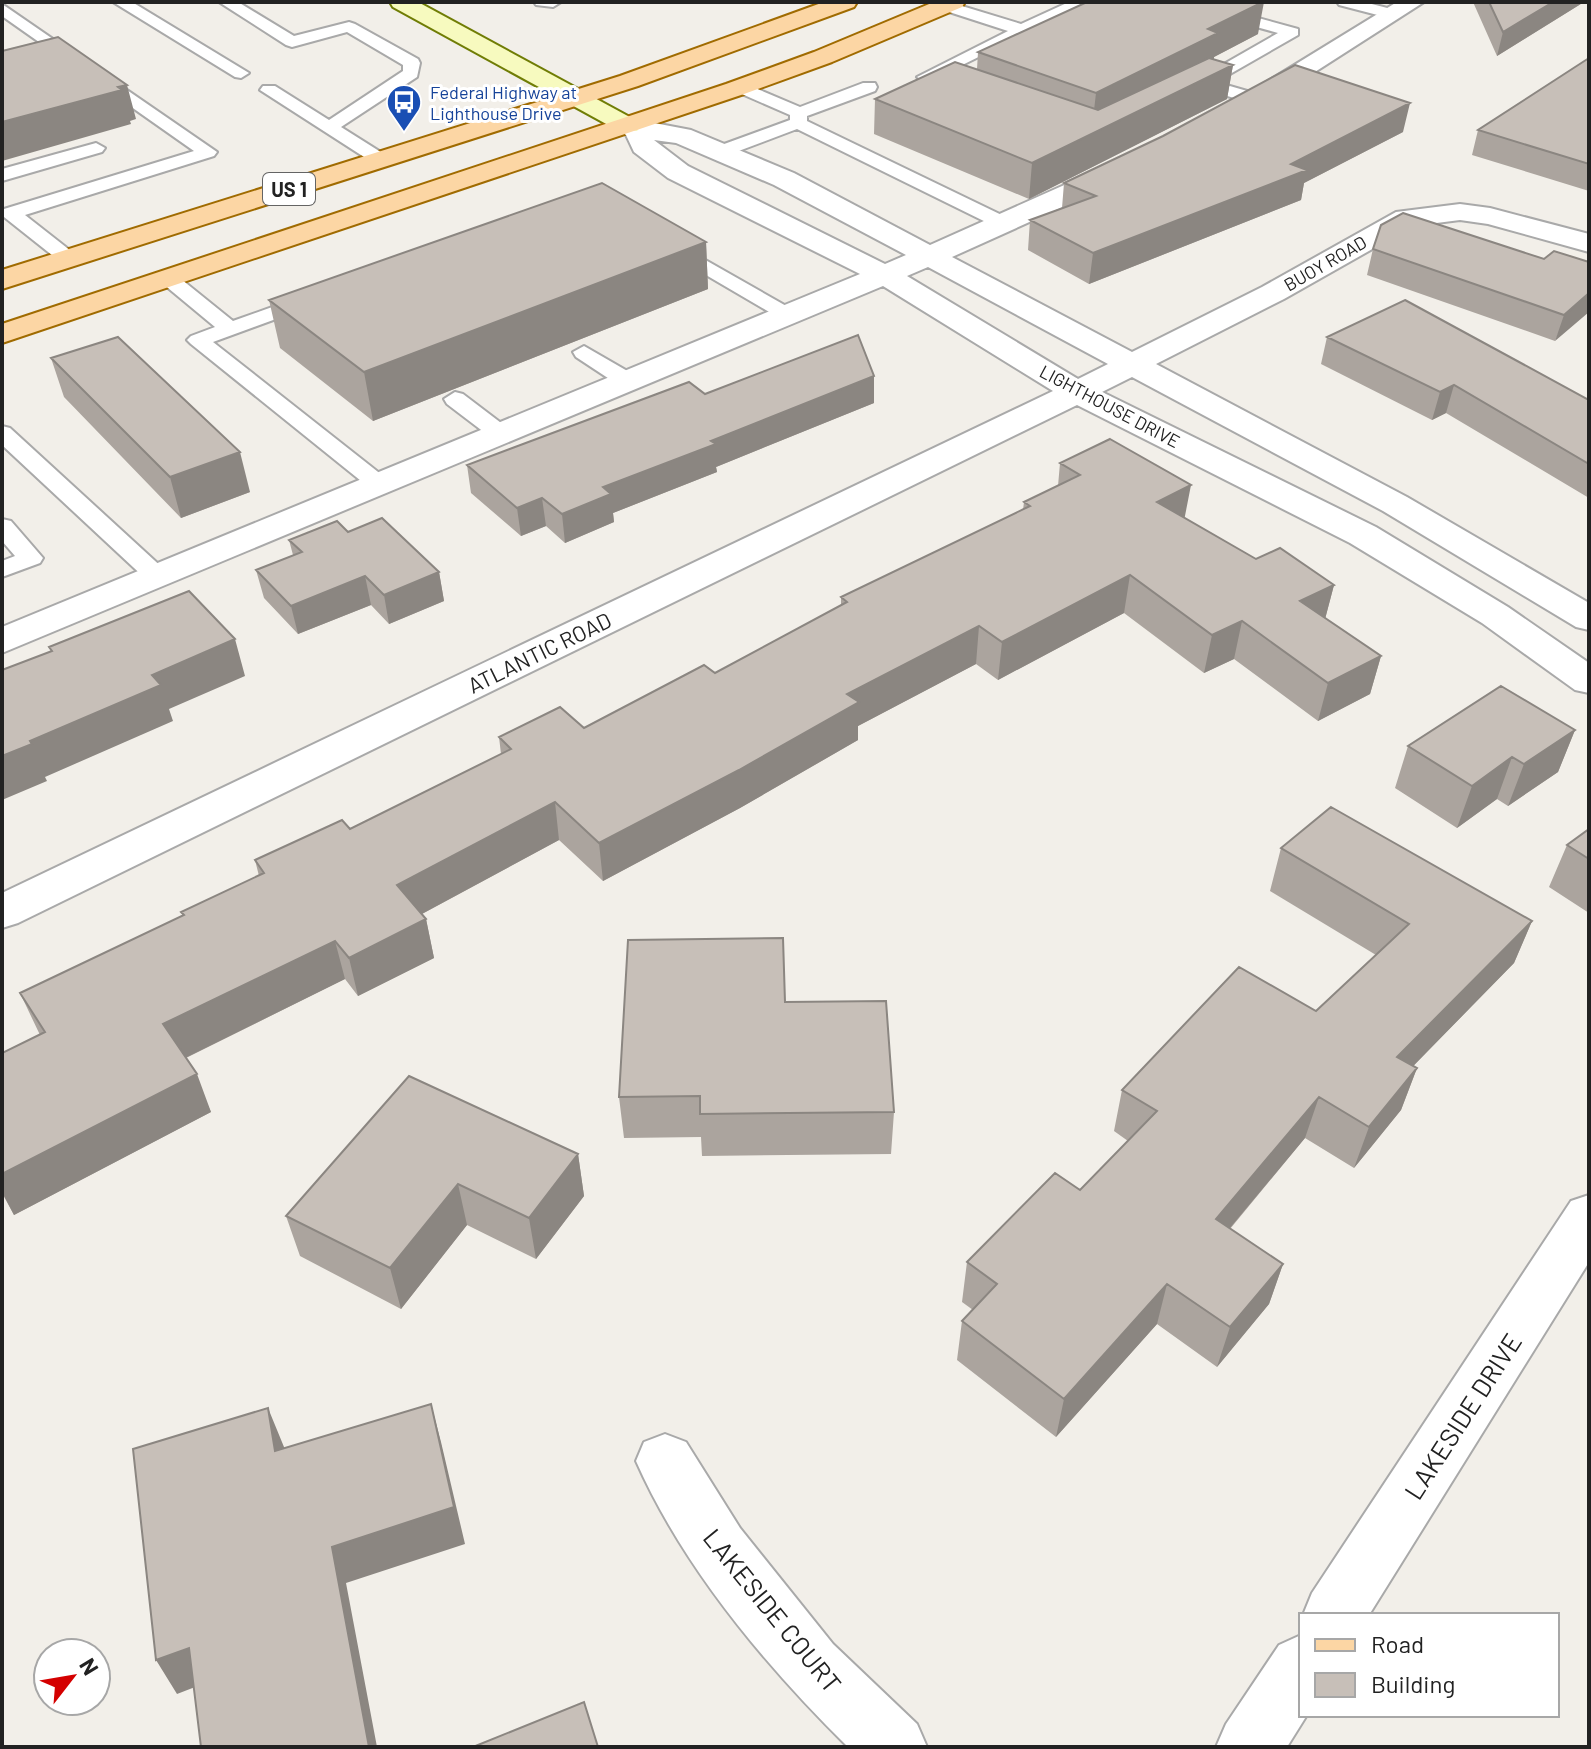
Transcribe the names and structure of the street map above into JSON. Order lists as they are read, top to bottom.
{
  "streets": {
    "main road": ["US 1"],
    "street": [
      "BUOY ROAD",
      "LIGHTHOUSE DRIVE",
      "ATLANTIC ROAD",
      "LAKESIDE DRIVE",
      "LAKESIDE COURT"
    ]
  },
  "crossings": [
    ["US 1", "LIGHTHOUSE DRIVE"],
    ["BUOY ROAD", "LIGHTHOUSE DRIVE"],
    ["BUOY ROAD", "ATLANTIC ROAD"],
    ["LIGHTHOUSE DRIVE", "ATLANTIC ROAD"]
  ],
  "places": {
    "bus stop": ["Federal Highway at Lighthouse Drive"]
  },
  "legend": ["Road", "Building"],
  "north": "top right"
}
